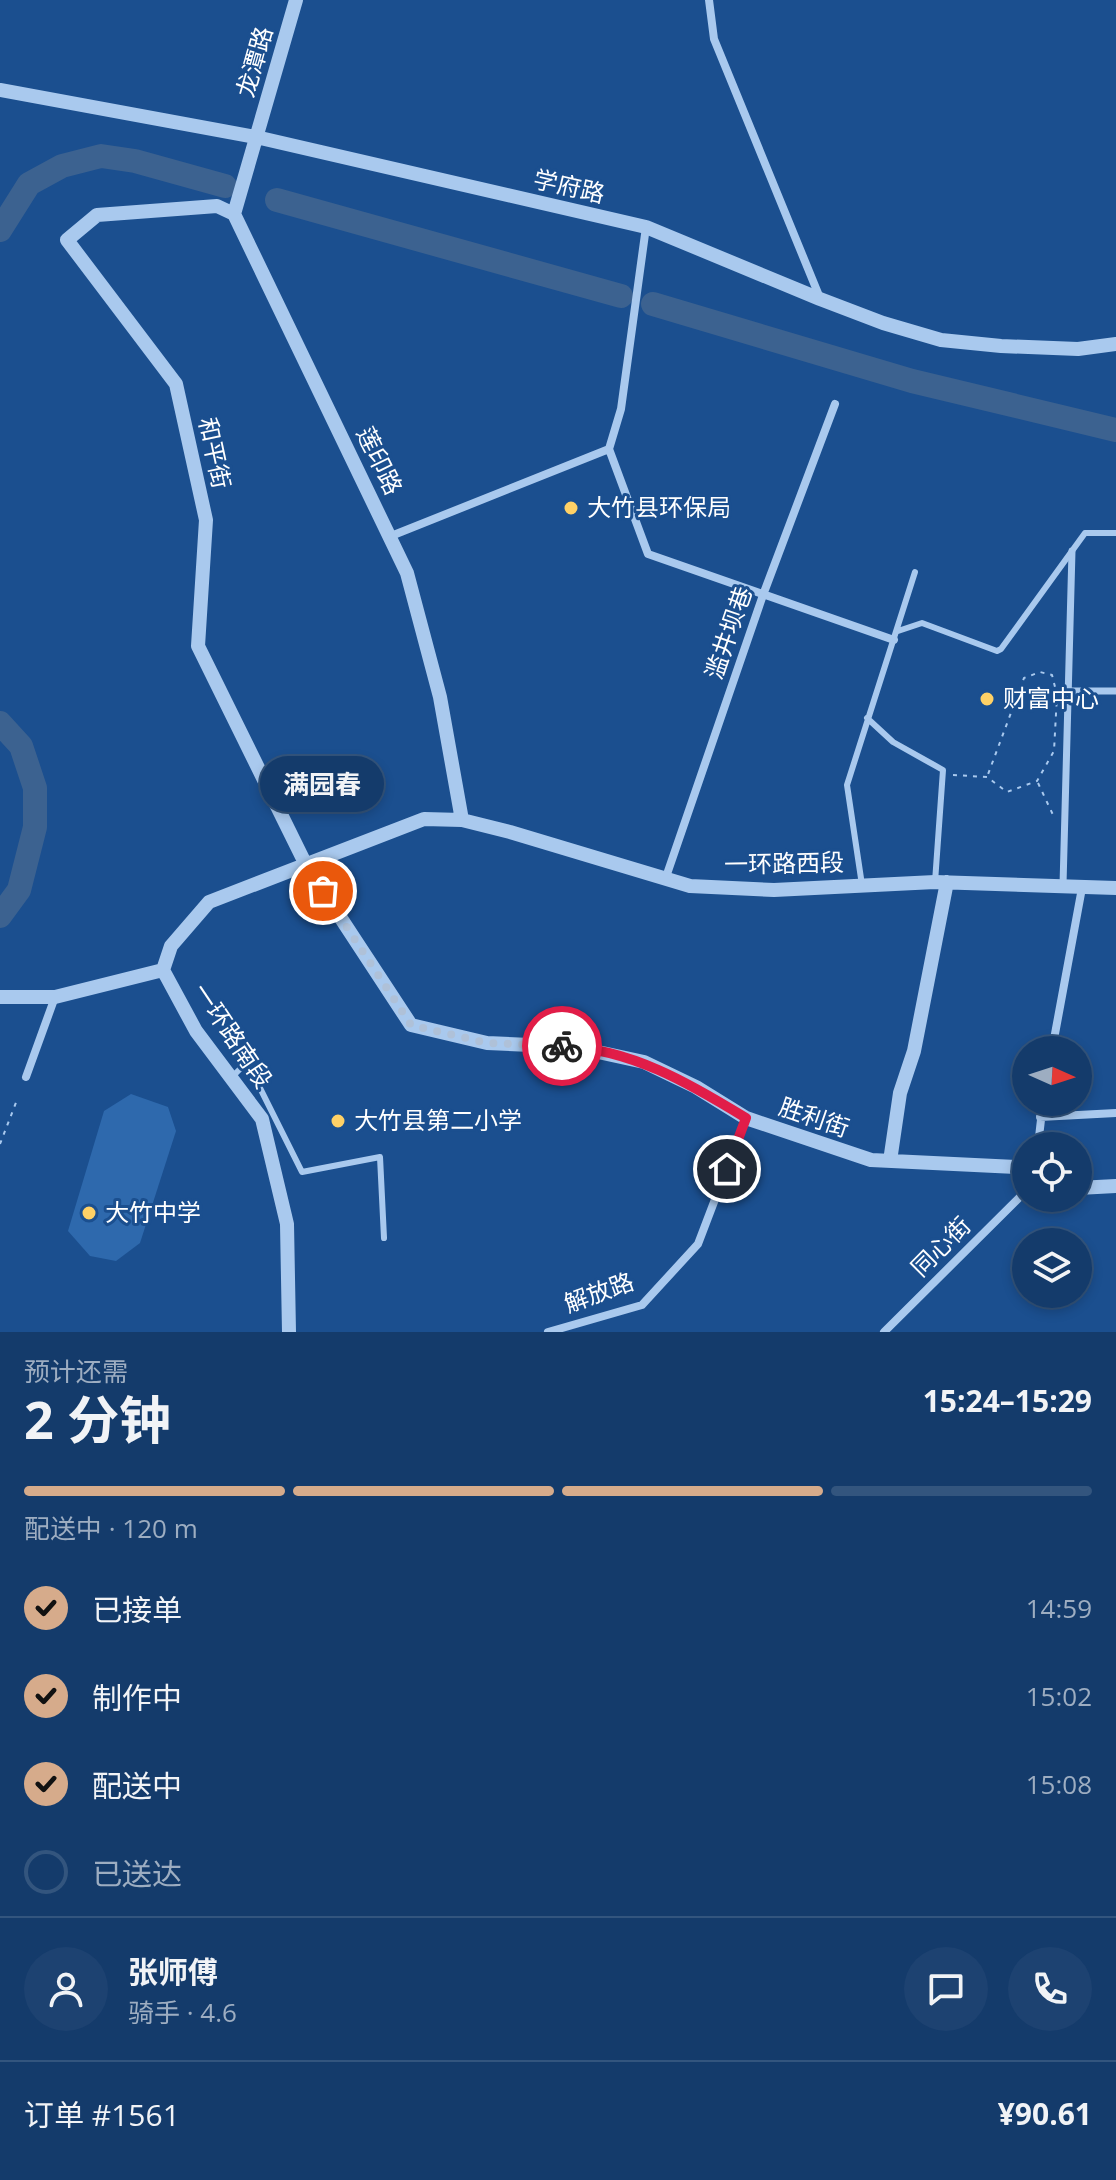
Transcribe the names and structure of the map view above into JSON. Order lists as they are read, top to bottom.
{
  "streets": {
    "street": [
      "龙潭路",
      "学府路",
      "和平街",
      "莲印路",
      "滥井坝巷",
      "一环路西段",
      "一环路南段",
      "胜利街",
      "同心街",
      "解放路"
    ]
  },
  "crossings": [
    ["龙潭路", "学府路"],
    ["和平街", "莲印路"],
    ["和平街", "一环路南段"],
    ["和平街", "胜利街"],
    ["莲印路", "一环路西段"],
    ["莲印路", "一环路南段"],
    ["滥井坝巷", "一环路西段"],
    ["一环路西段", "一环路南段"],
    ["一环路南段", "胜利街"],
    ["胜利街", "解放路"]
  ],
  "places": [
    "大竹县环保局",
    "财富中心",
    "满园春",
    "大竹县第二小学",
    "大竹中学"
  ],
  "north": "right",
  "page": {
    "bubble": "满园春",
    "heading": ["2 分钟", "预计还需", "15:24–15:29"],
    "panel": [
      "张师傅",
      "骑手 · 4.6",
      "订单 #1561",
      "¥90.61"
    ],
    "bar": "配送中 · 120 m",
    "list": [
      ["已接单", "14:59"],
      ["制作中", "15:02"],
      ["配送中", "15:08"],
      "已送达"
    ]
  }
}
